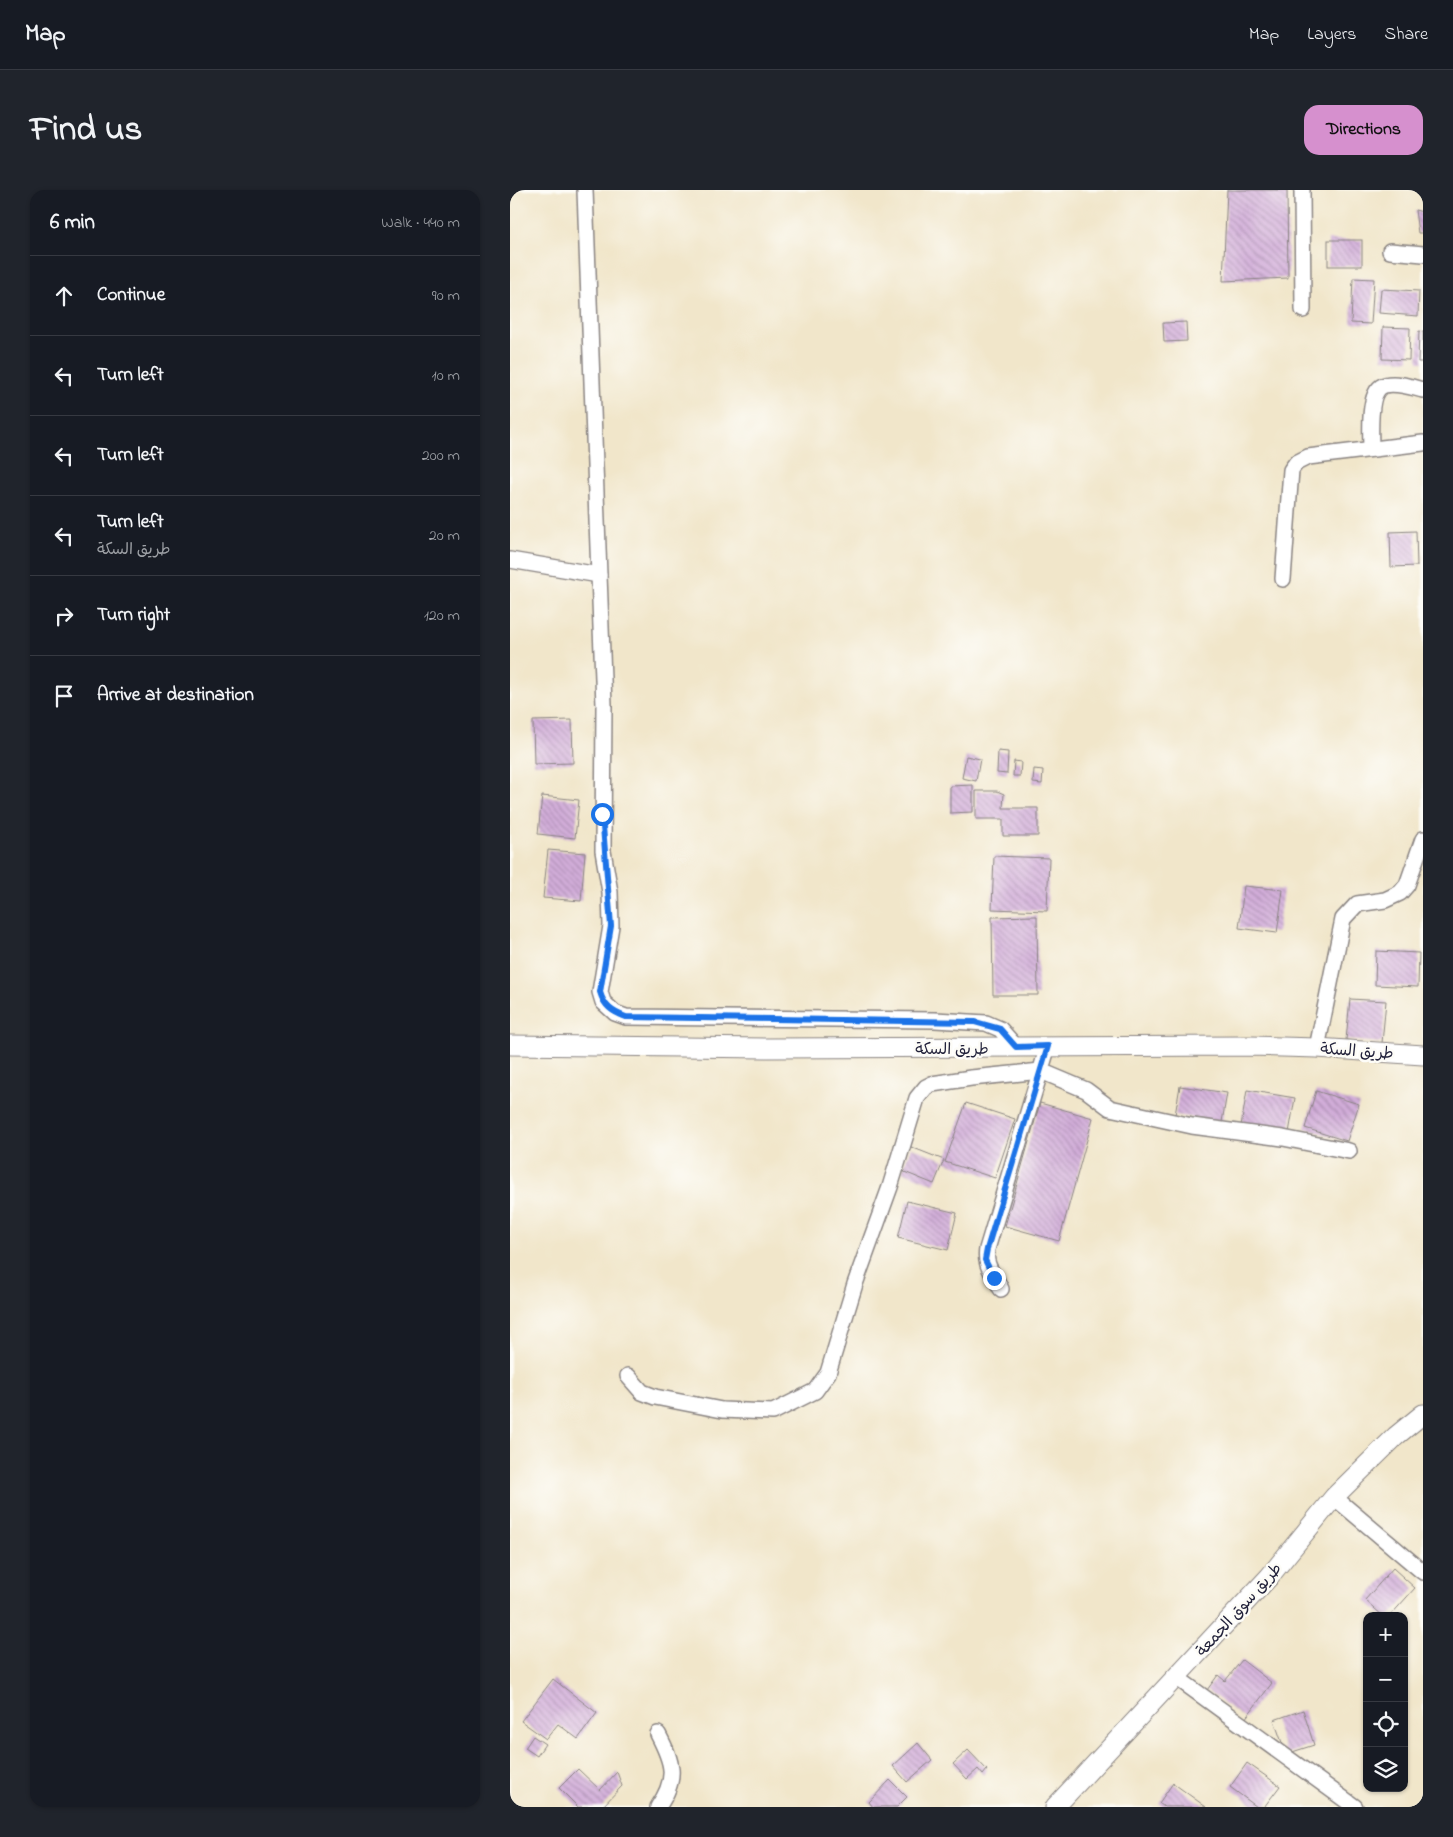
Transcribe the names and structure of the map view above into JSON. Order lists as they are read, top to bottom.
{
  "streets": {
    "main road": ["طريق السكة", "طريق سوق الجمعة"]
  },
  "page": {
    "header": "Map",
    "nav": ["Map", "Layers", "Share"],
    "title": "Find us",
    "buttons": "Directions",
    "heading": ["6 min", "Walk · 440 m"],
    "list": [
      ["Continue", "90 m"],
      ["Turn left", "10 m"],
      ["Turn left", "200 m"],
      ["Turn left", "طريق السكة", "20 m"],
      ["Turn right", "120 m"],
      "Arrive at destination"
    ],
    "map_buttons": ["+", "−"]
  }
}
